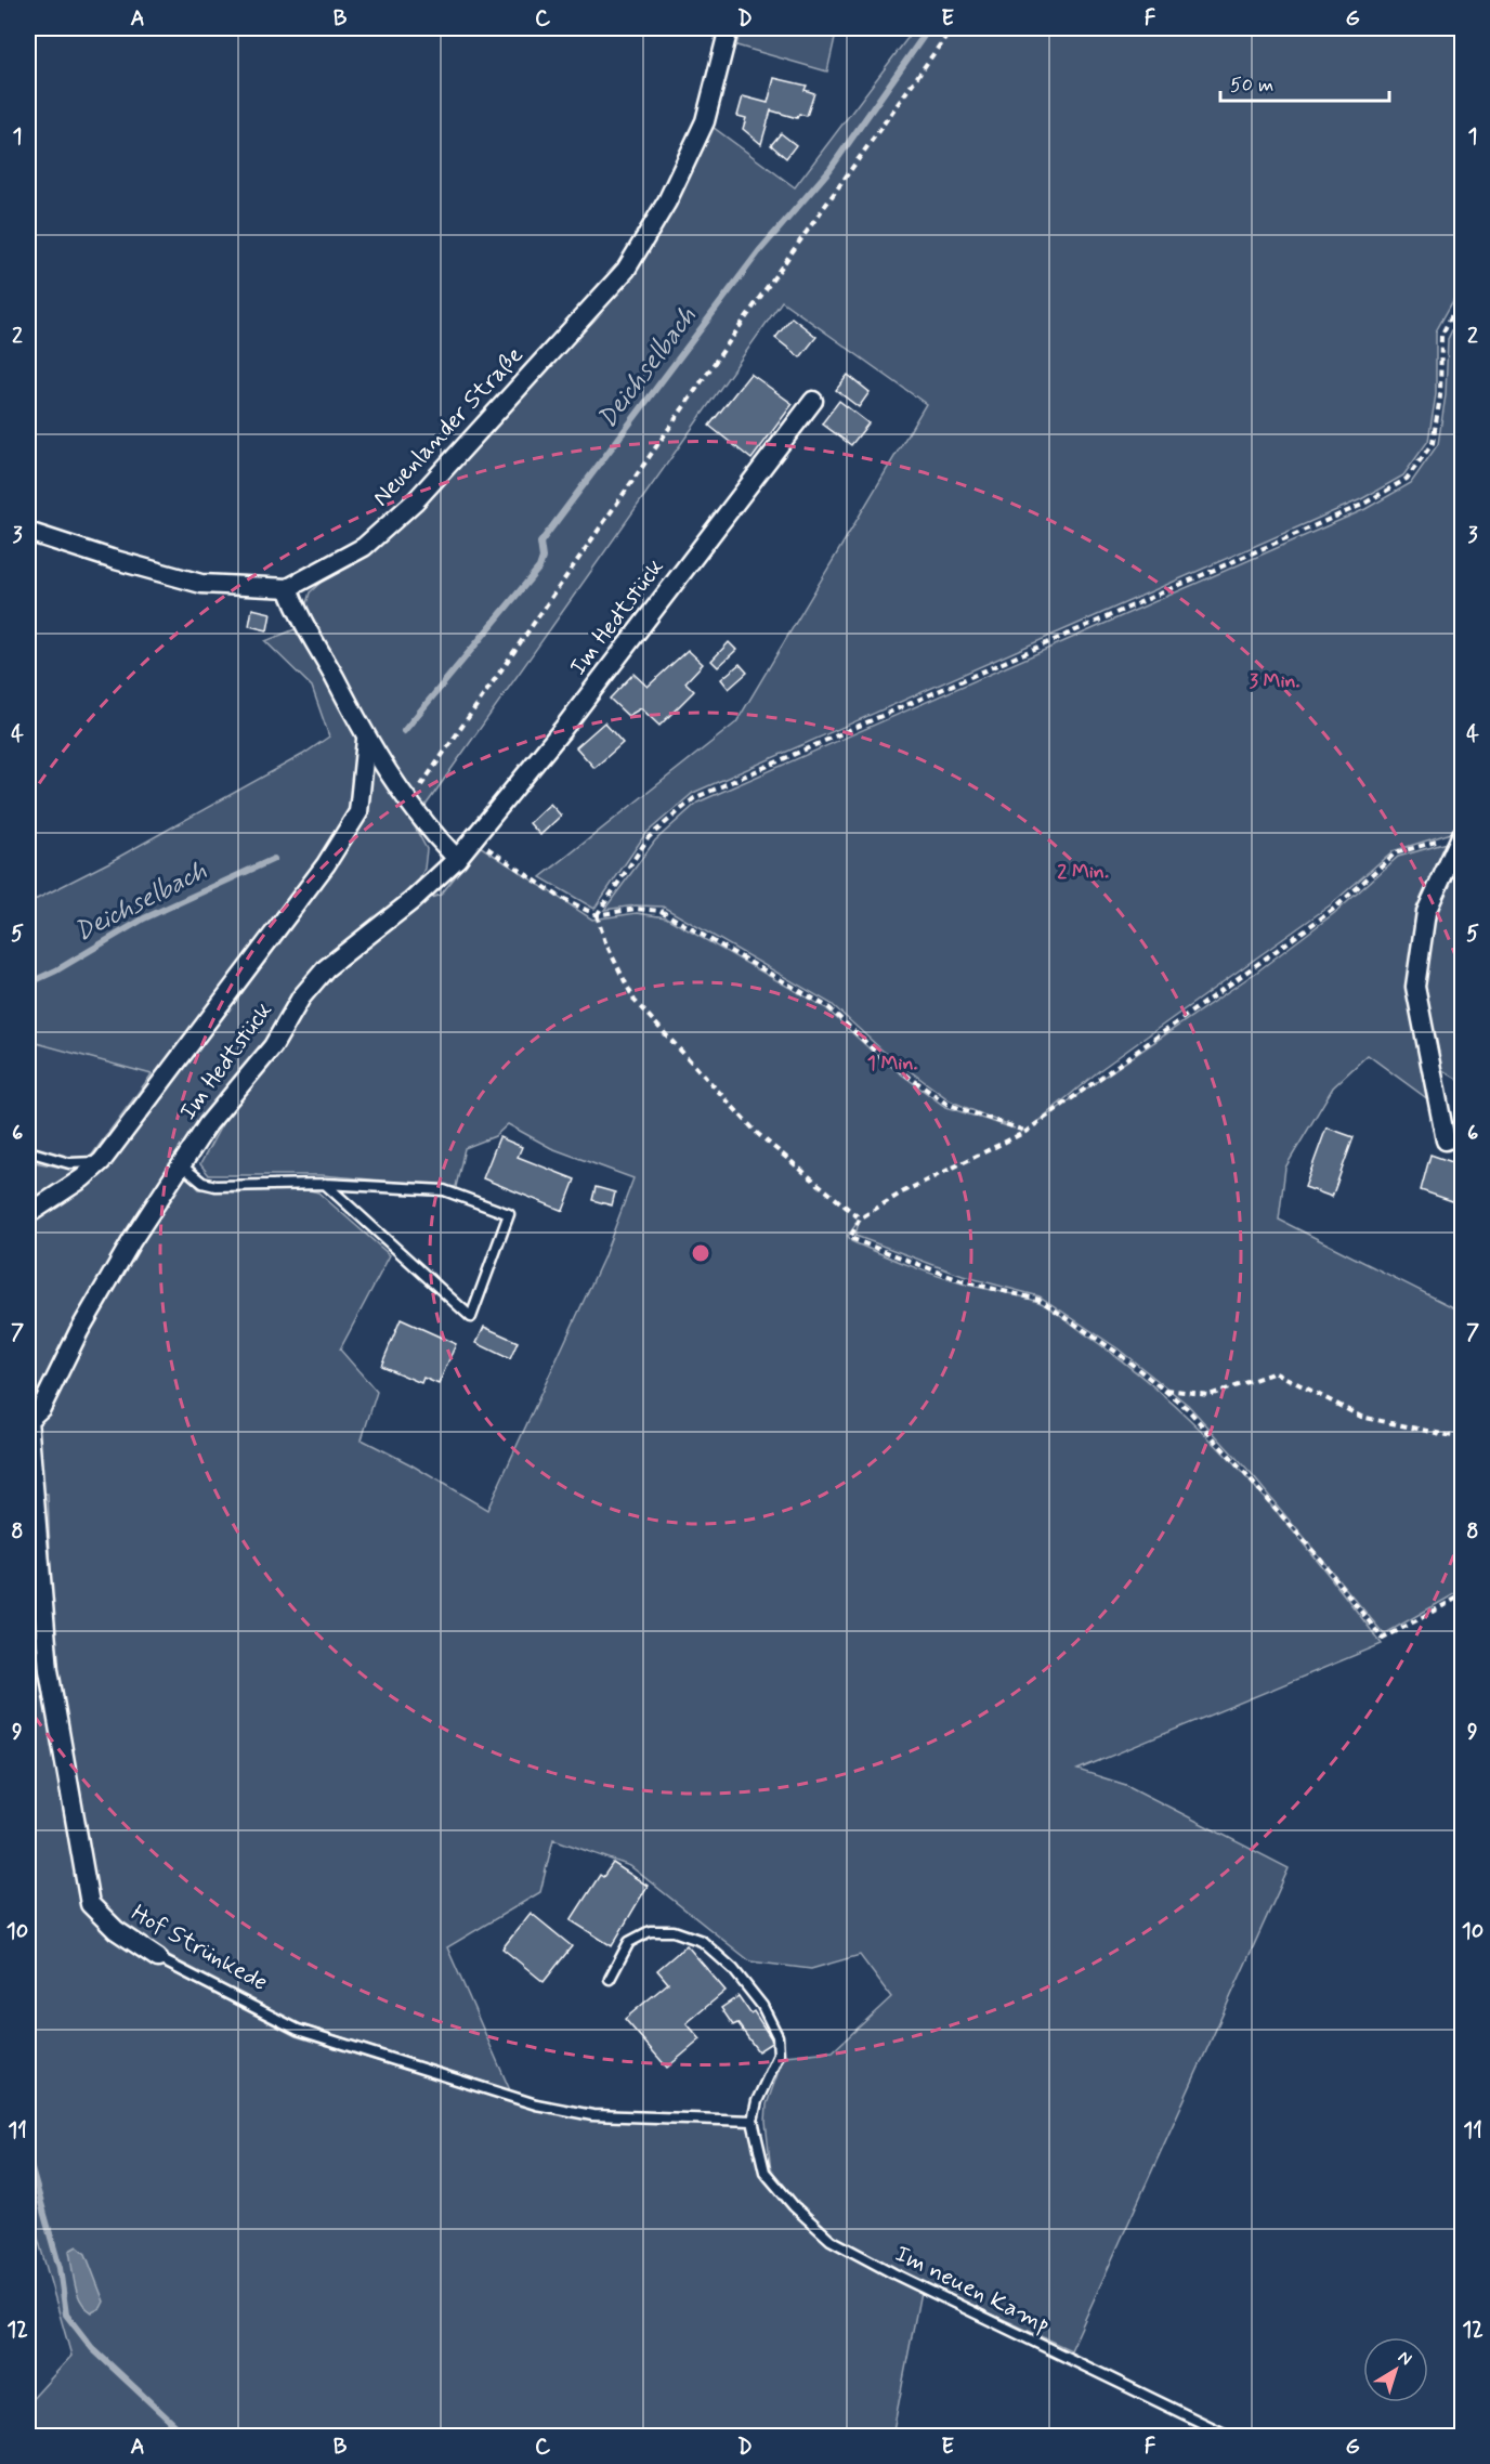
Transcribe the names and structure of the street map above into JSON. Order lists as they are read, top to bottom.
{
  "streets": {
    "street": ["Neuenlander Straße", "Im Hedtstück", "Hof Strünkede"],
    "lane": ["Im neuen Kamp"]
  },
  "crossings": [
    ["Im Hedtstück", "Hof Strünkede"],
    ["Hof Strünkede", "Im neuen Kamp"]
  ],
  "water": ["Deichselbach"],
  "scale_bar": "50 m",
  "north": "top right",
  "grid": {
    "columns": [
      "A",
      "B",
      "C",
      "D",
      "E",
      "F",
      "G"
    ],
    "rows": [
      "1",
      "2",
      "3",
      "4",
      "5",
      "6",
      "7",
      "8",
      "9",
      "10",
      "11",
      "12"
    ]
  },
  "rings": ["3 Min.", "2 Min.", "1 Min."]
}
